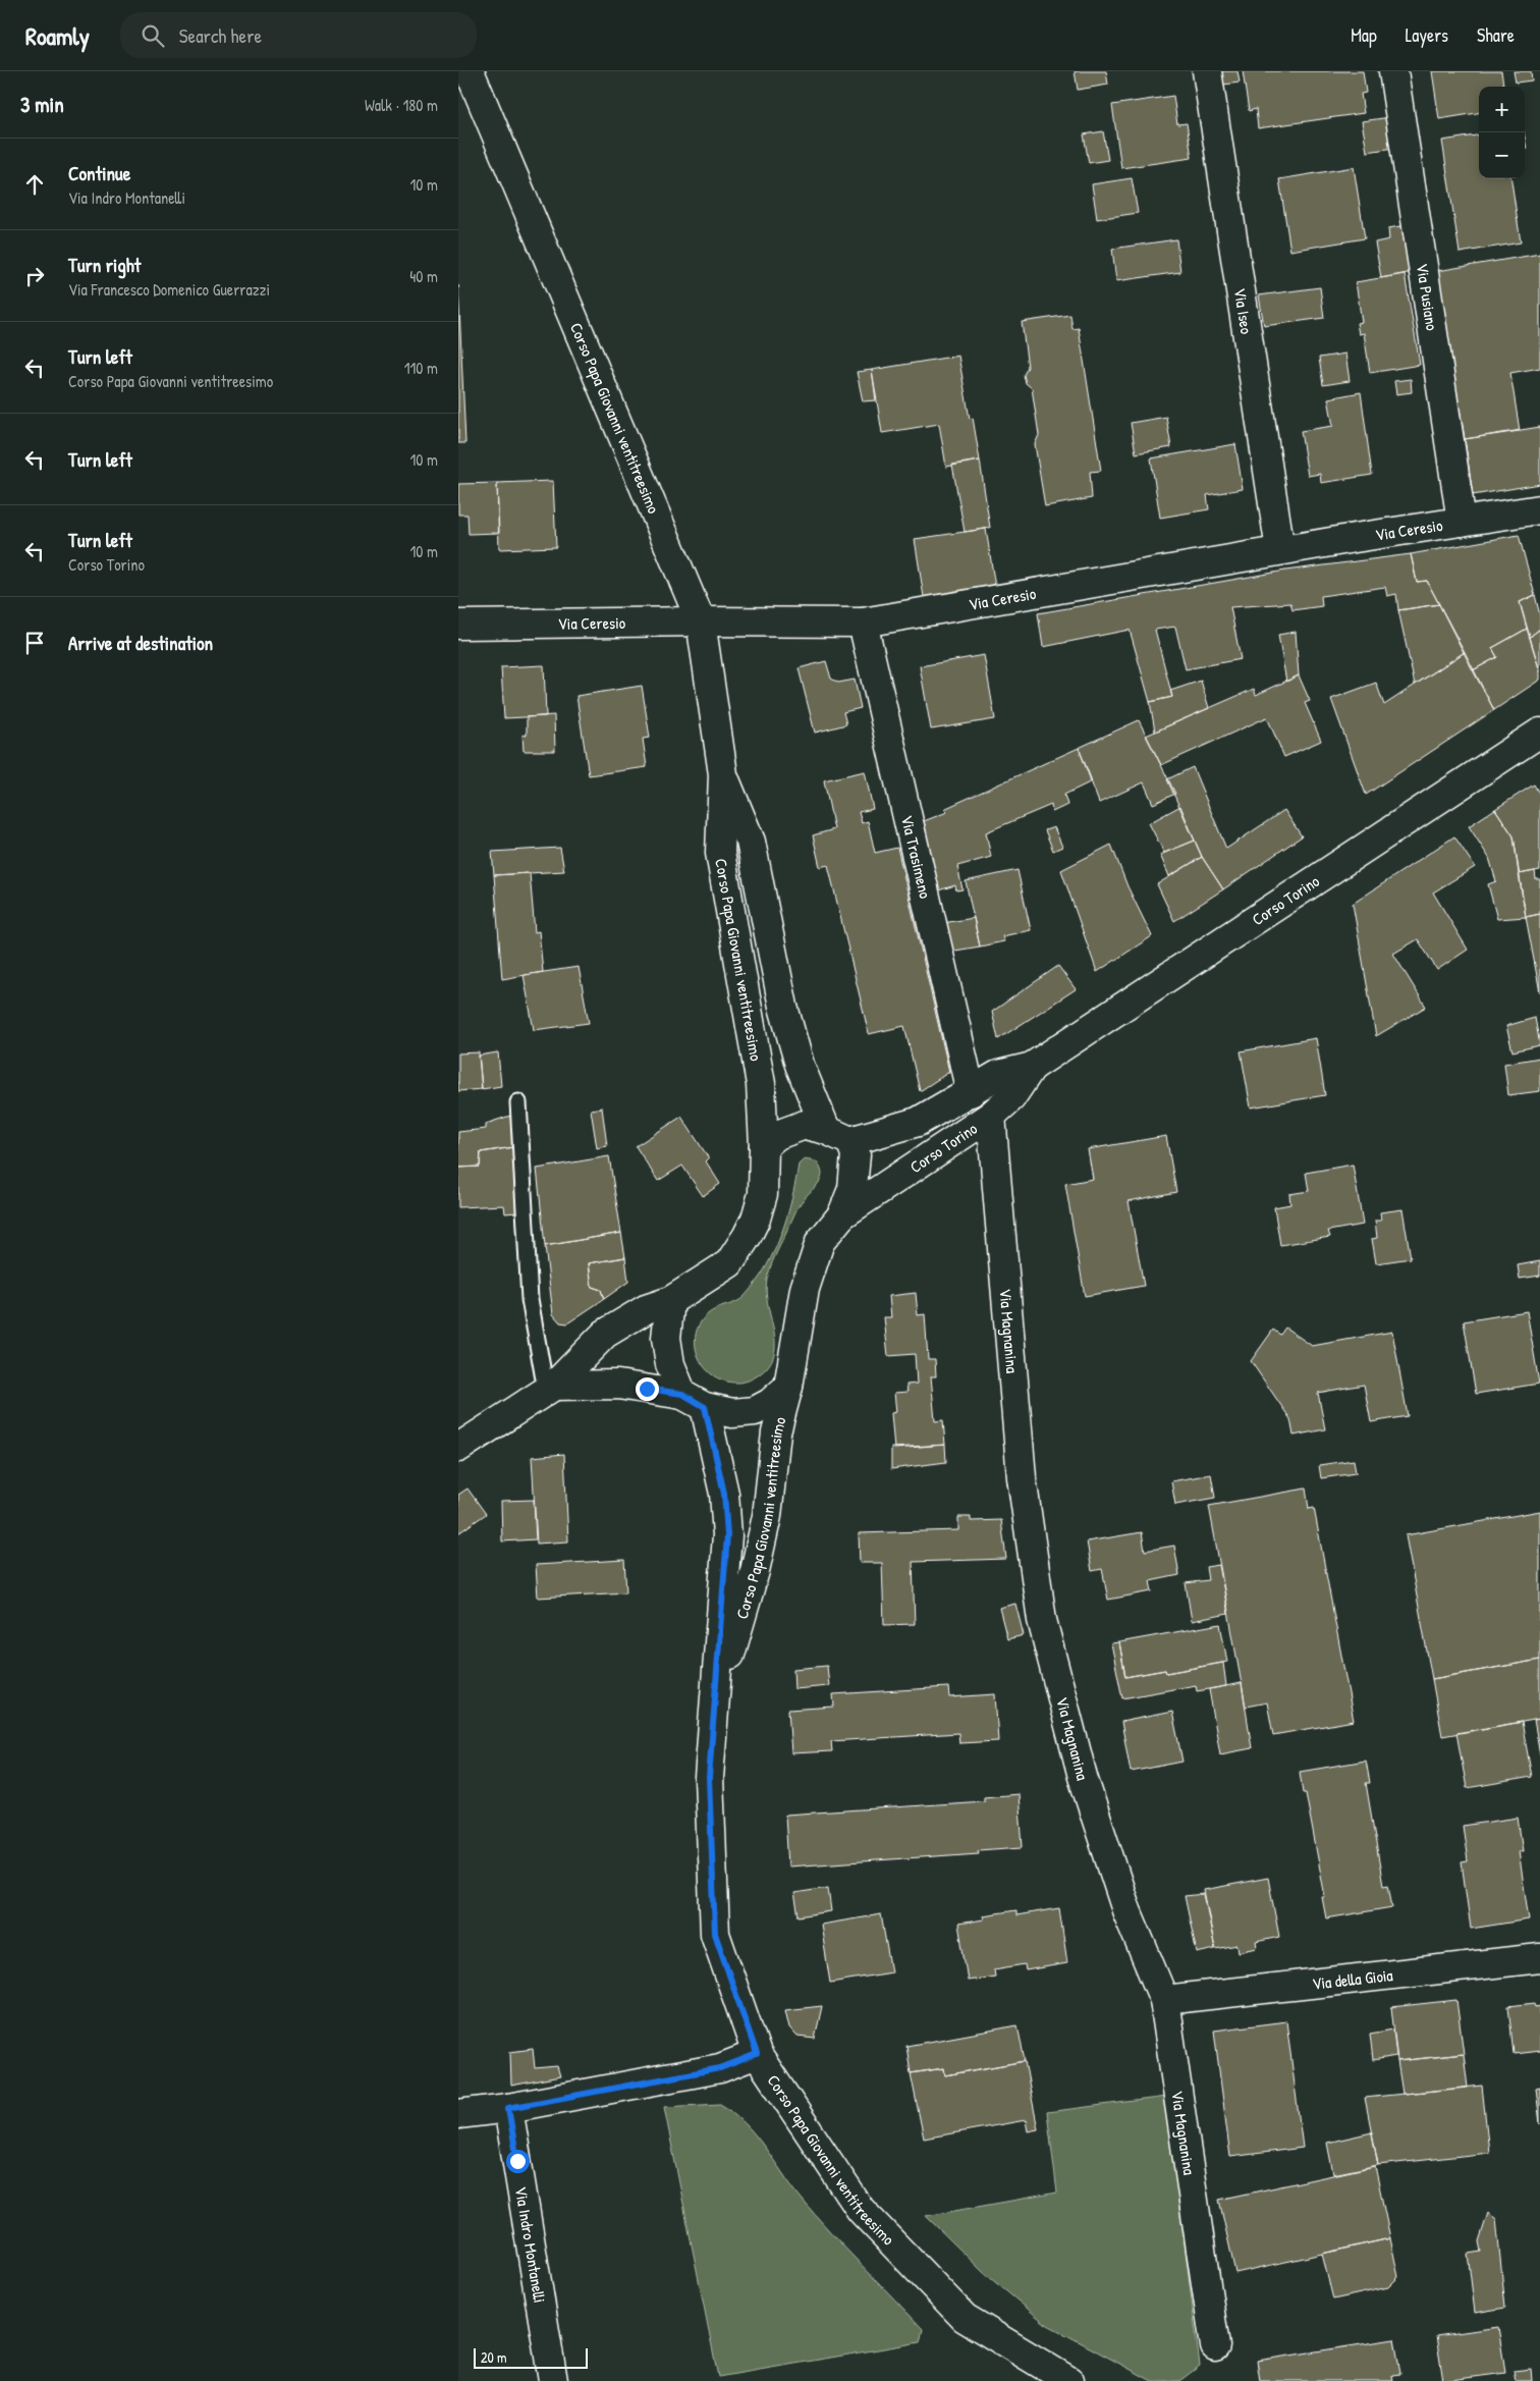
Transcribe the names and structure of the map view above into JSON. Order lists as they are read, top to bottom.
{
  "streets": {
    "main road": [
      "Via Pusiano",
      "Via Iseo",
      "Corso Papa Giovanni ventitreesimo",
      "Via Ceresio",
      "Via Trasimeno",
      "Corso Torino",
      "Via Magnanina",
      "Via della Gioia",
      "Via Indro Montanelli"
    ]
  },
  "crossings": [
    ["Via Pusiano", "Via Ceresio"],
    ["Via Iseo", "Via Ceresio"],
    ["Corso Papa Giovanni ventitreesimo", "Via Ceresio"],
    ["Corso Papa Giovanni ventitreesimo", "Corso Torino"],
    ["Via Ceresio", "Via Trasimeno"],
    ["Via Trasimeno", "Corso Torino"],
    ["Corso Torino", "Via Magnanina"],
    ["Via Magnanina", "Via della Gioia"]
  ],
  "scale_bar": "20 m",
  "page": {
    "header": "Roamly",
    "search": "Search here",
    "nav": ["Map", "Layers", "Share"],
    "heading": ["3 min", "Walk · 180 m"],
    "map_buttons": ["+", "−"],
    "list": [
      ["Continue", "Via Indro Montanelli", "10 m"],
      ["Turn right", "Via Francesco Domenico Guerrazzi", "40 m"],
      ["Turn left", "Corso Papa Giovanni ventitreesimo", "110 m"],
      ["Turn left", "10 m"],
      ["Turn left", "Corso Torino", "10 m"],
      "Arrive at destination"
    ],
    "scale": "20 m"
  }
}
